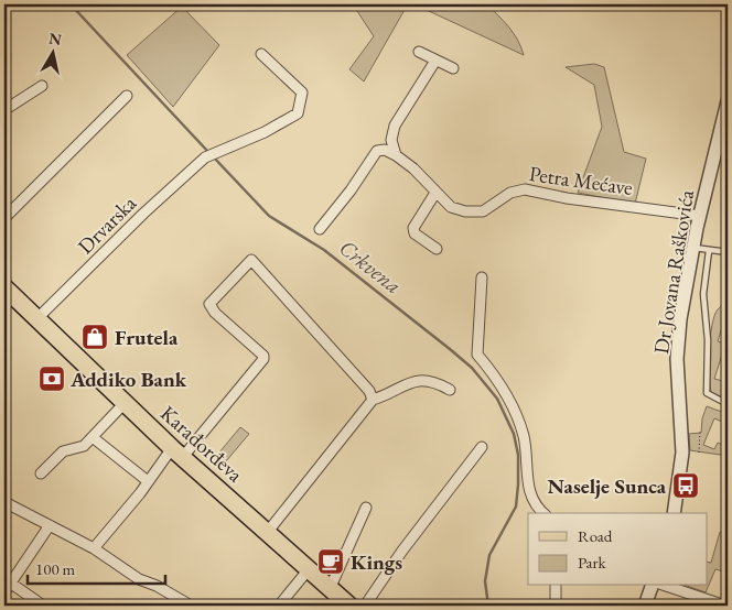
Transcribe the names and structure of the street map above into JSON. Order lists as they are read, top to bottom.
{
  "streets": {
    "main road": ["Karađorđeva"],
    "street": ["Petra Mećave", "Drvarska", "Dr Jovana Raškovića"]
  },
  "crossings": [
    ["Petra Mećave", "Dr Jovana Raškovića"],
    ["Drvarska", "Karađorđeva"]
  ],
  "water": ["Crkvena"],
  "places": {
    "shop": ["Frutela"],
    "bank": ["Addiko Bank"],
    "bus stop": ["Naselje Sunca"],
    "cafe": ["Kings"]
  },
  "legend": ["Road", "Park"],
  "scale_bar": "100 m",
  "north": "top"
}
